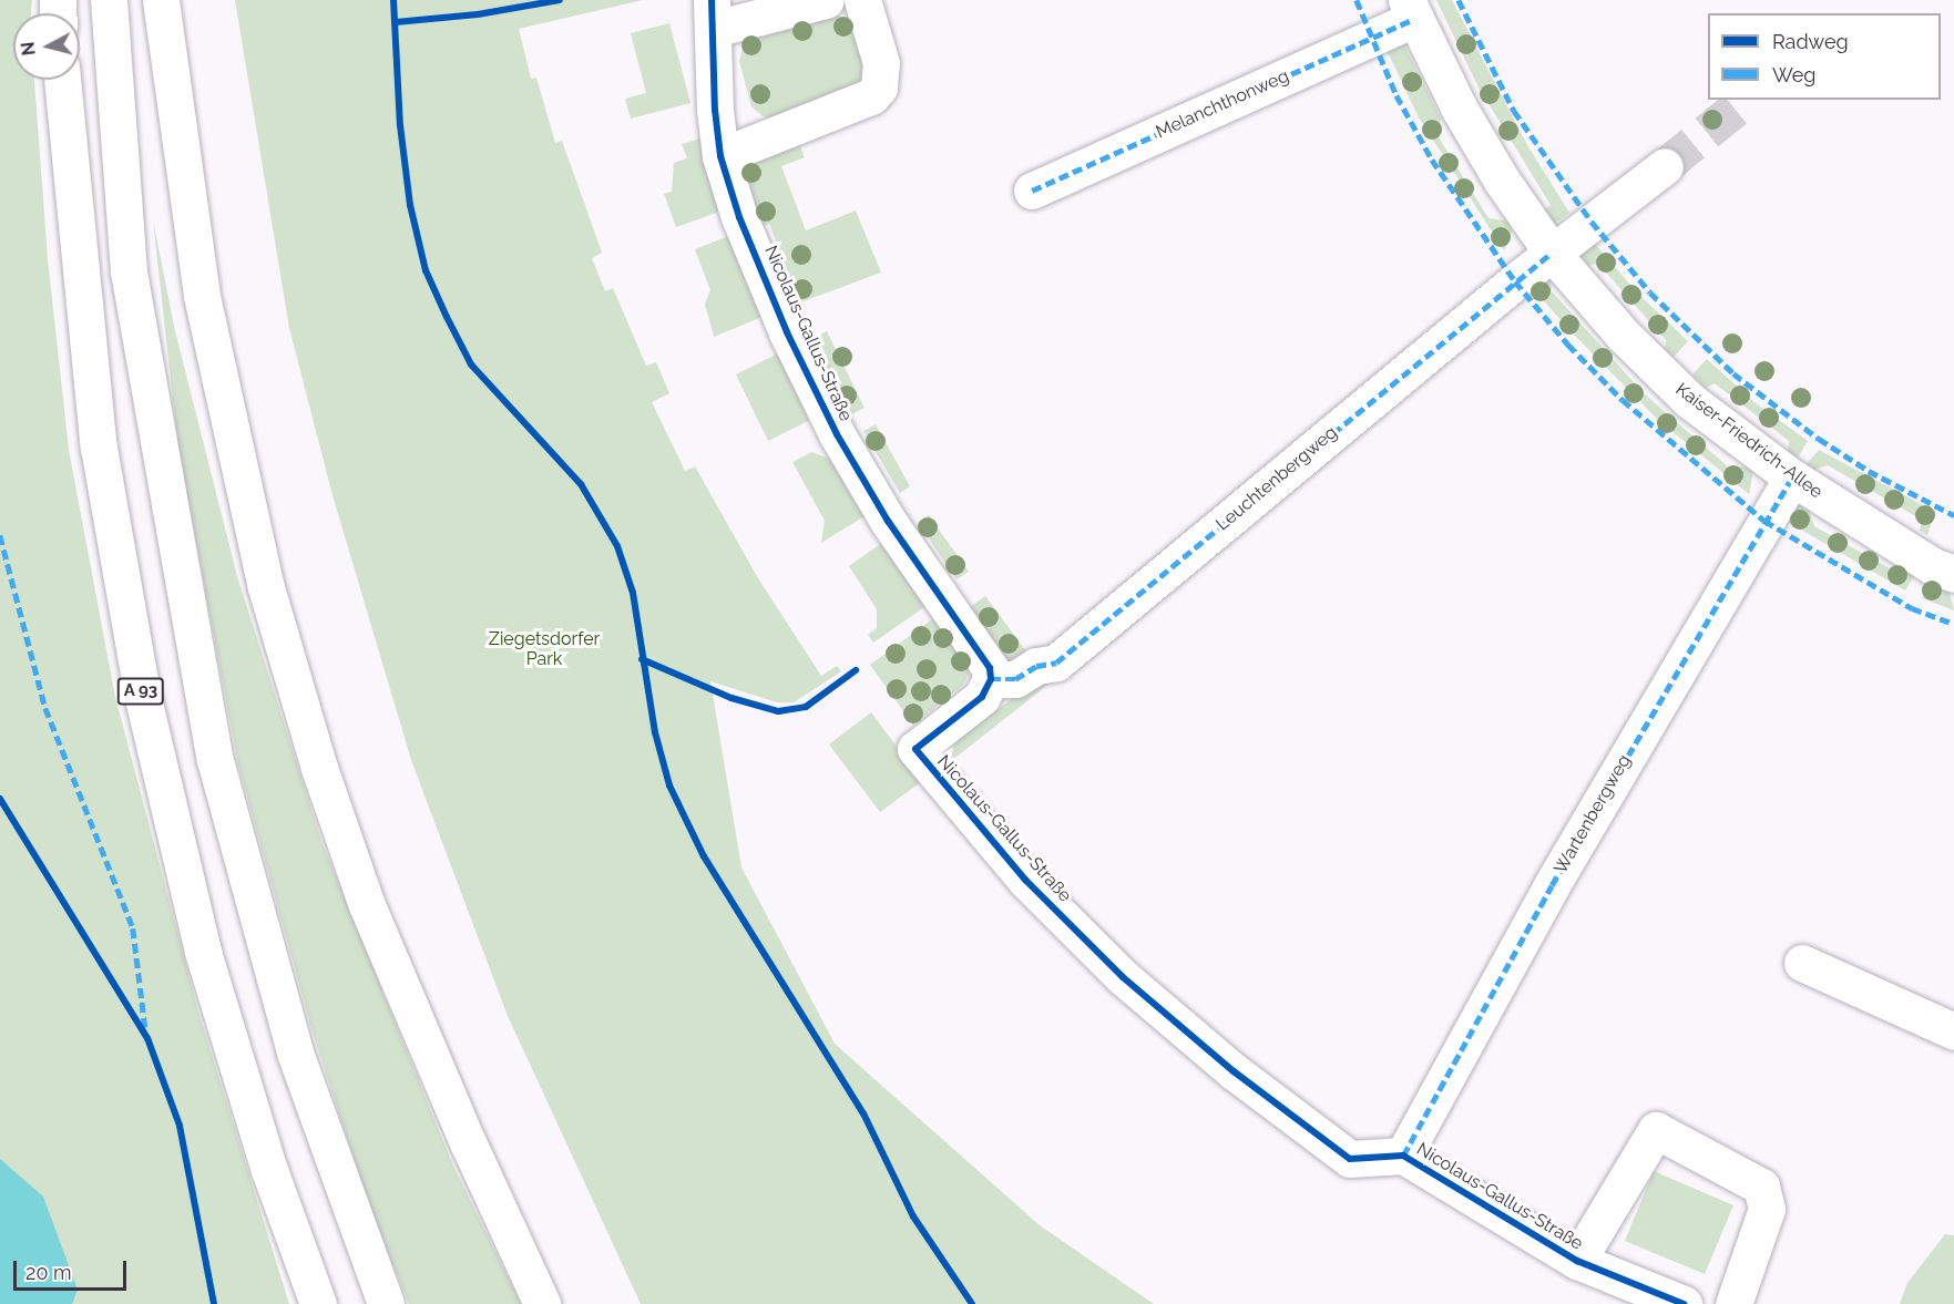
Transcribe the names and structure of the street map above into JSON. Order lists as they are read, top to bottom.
{
  "streets": {
    "main road": [
      "Melanchthonweg",
      "Nicolaus-Gallus-Straße",
      "Kaiser-Friedrich-Allee",
      "Leuchtenbergweg",
      "A 93",
      "Wartenbergweg"
    ]
  },
  "crossings": [
    ["Melanchthonweg", "Kaiser-Friedrich-Allee"],
    ["Nicolaus-Gallus-Straße", "Leuchtenbergweg"],
    ["Nicolaus-Gallus-Straße", "Wartenbergweg"],
    ["Kaiser-Friedrich-Allee", "Leuchtenbergweg"],
    ["Kaiser-Friedrich-Allee", "Wartenbergweg"]
  ],
  "parks": ["Ziegetsdorfer Park"],
  "legend": ["Radweg", "Weg"],
  "scale_bar": "20 m",
  "north": "left"
}
